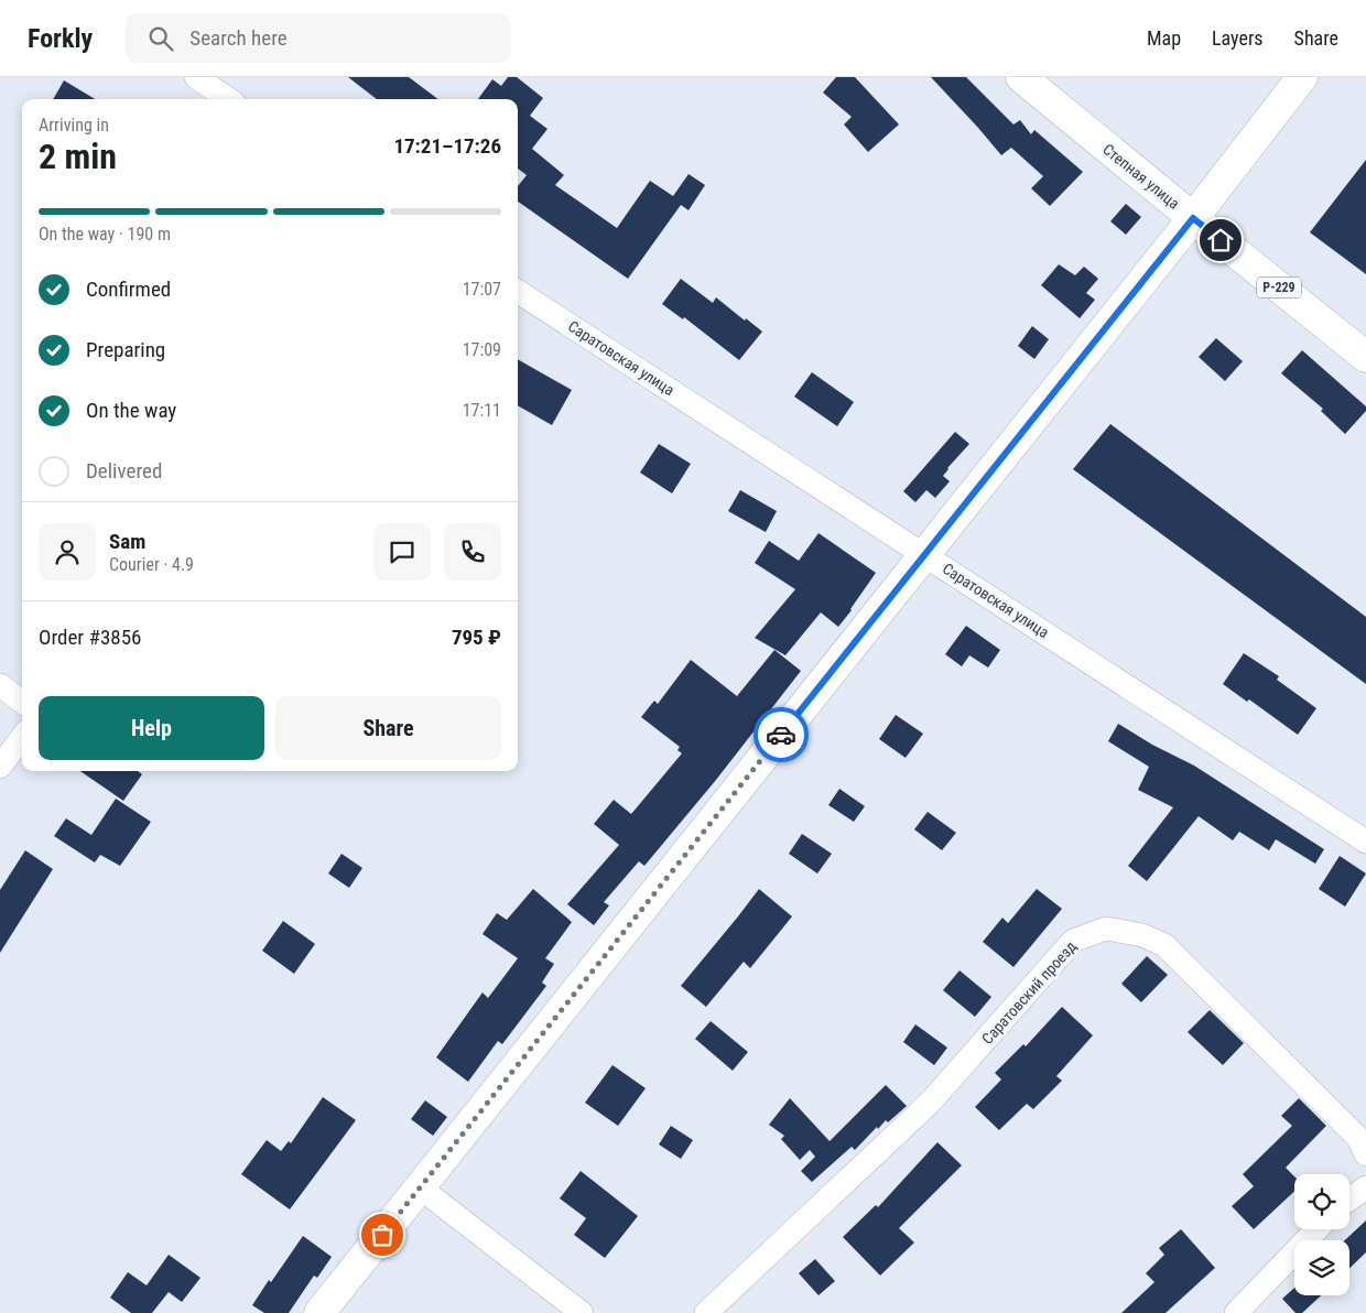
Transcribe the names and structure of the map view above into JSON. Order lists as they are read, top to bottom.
{
  "streets": {
    "main road": ["Степная улица", "Р-229"],
    "street": ["Саратовская улица", "Саратовский проезд"]
  },
  "page": {
    "header": "Forkly",
    "search": "Search here",
    "nav": ["Map", "Layers", "Share"],
    "heading": ["2 min", "Arriving in", "17:21–17:26"],
    "panel": [
      "Sam",
      "Courier · 4.9",
      "Order #3856",
      "795 ₽"
    ],
    "bar": "On the way · 190 m",
    "list": [
      ["Confirmed", "17:07"],
      ["Preparing", "17:09"],
      ["On the way", "17:11"],
      "Delivered"
    ],
    "buttons": ["Help", "Share"]
  }
}
